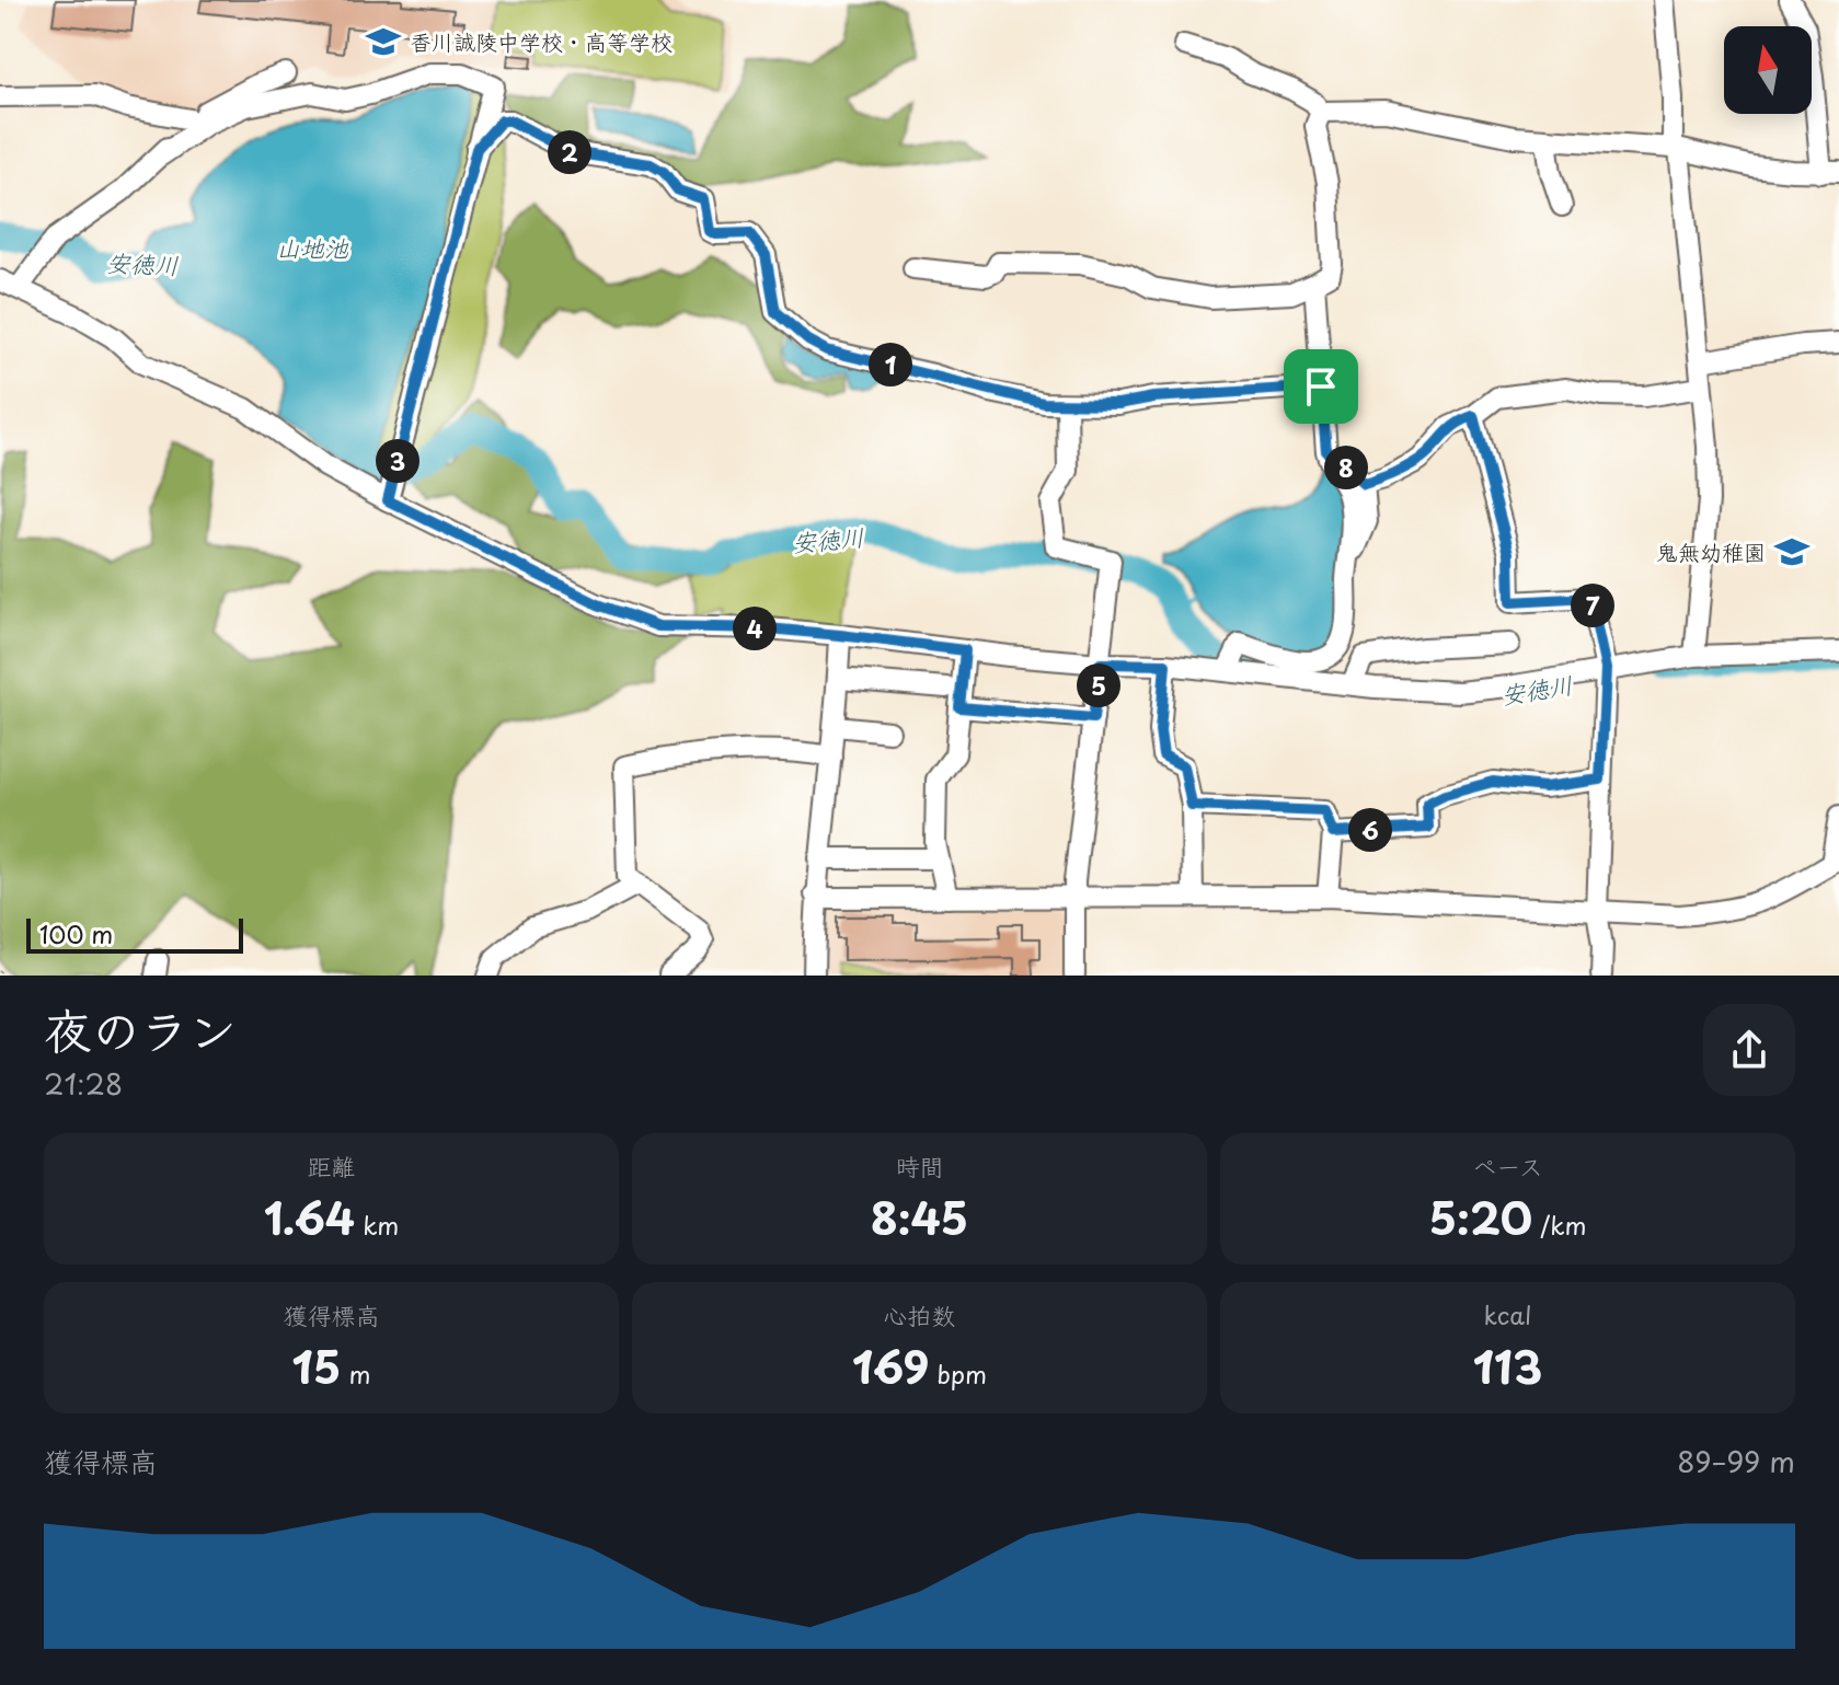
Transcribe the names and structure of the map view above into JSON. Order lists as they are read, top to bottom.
{
  "water": ["山地池", "安徳川"],
  "places": {
    "school or university": ["香川誠陵中学校・高等学校", "鬼無幼稚園"]
  },
  "scale_bar": "100 m",
  "north": "top",
  "page": {
    "pins": [
      "2",
      "1",
      "3",
      "8",
      "7",
      "4",
      "5",
      "6"
    ],
    "scale": "100 m",
    "heading": ["夜のラン", "21:28"],
    "stats": [
      ["距離", "1.64 km"],
      ["時間", "8:45"],
      ["ペース", "5:20 /km"],
      ["獲得標高", "15 m"],
      ["心拍数", "169 bpm"],
      ["kcal", "113"]
    ],
    "chart": ["獲得標高", "89–99 m"]
  }
}
